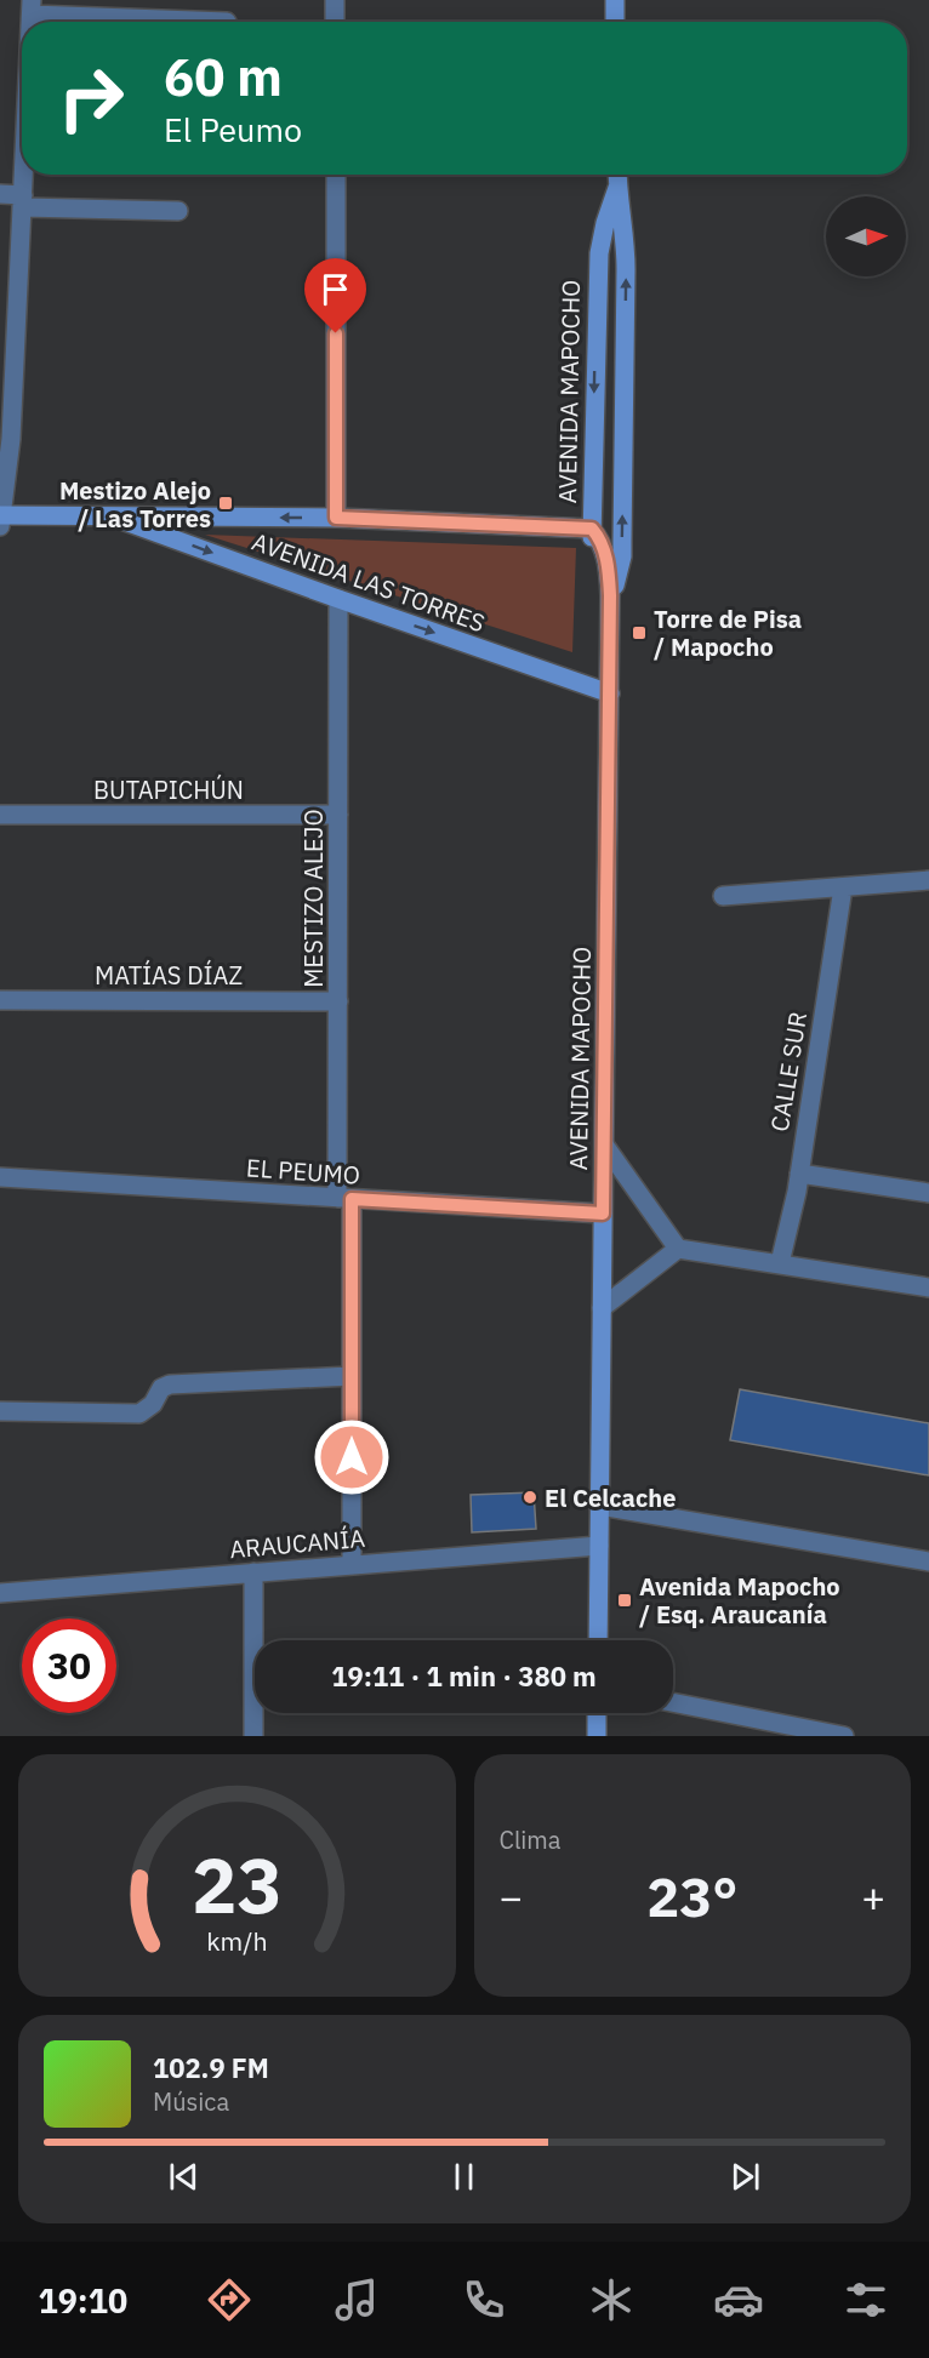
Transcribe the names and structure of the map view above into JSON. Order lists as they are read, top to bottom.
{
  "streets": {
    "main road": ["AVENIDA MAPOCHO", "AVENIDA LAS TORRES"],
    "street": [
      "BUTAPICHÚN",
      "MESTIZO ALEJO",
      "MATÍAS DÍAZ",
      "CALLE SUR",
      "EL PEUMO",
      "ARAUCANÍA"
    ]
  },
  "crossings": [
    ["AVENIDA MAPOCHO", "AVENIDA LAS TORRES"],
    ["AVENIDA MAPOCHO", "EL PEUMO"],
    ["AVENIDA MAPOCHO", "ARAUCANÍA"],
    ["AVENIDA LAS TORRES", "MESTIZO ALEJO"],
    ["BUTAPICHÚN", "MESTIZO ALEJO"],
    ["MESTIZO ALEJO", "MATÍAS DÍAZ"],
    ["MESTIZO ALEJO", "EL PEUMO"],
    ["MESTIZO ALEJO", "ARAUCANÍA"]
  ],
  "places": {
    "transit": ["Mestizo Alejo / Las Torres", "Torre de Pisa / Mapocho", "Avenida Mapocho / Esq. Araucanía"],
    "other": ["El Celcache"]
  },
  "north": "right",
  "page": {
    "turn": ["60 m", "El Peumo"],
    "limit": "30",
    "trip": "19:11 · 1 min · 380 m",
    "tile": "Clima",
    "heat": ["−", "23°", "+"],
    "song": ["102.9 FM", "Música"],
    "tabs": "19:10",
    "gauge": ["23", "km/h"]
  }
}
